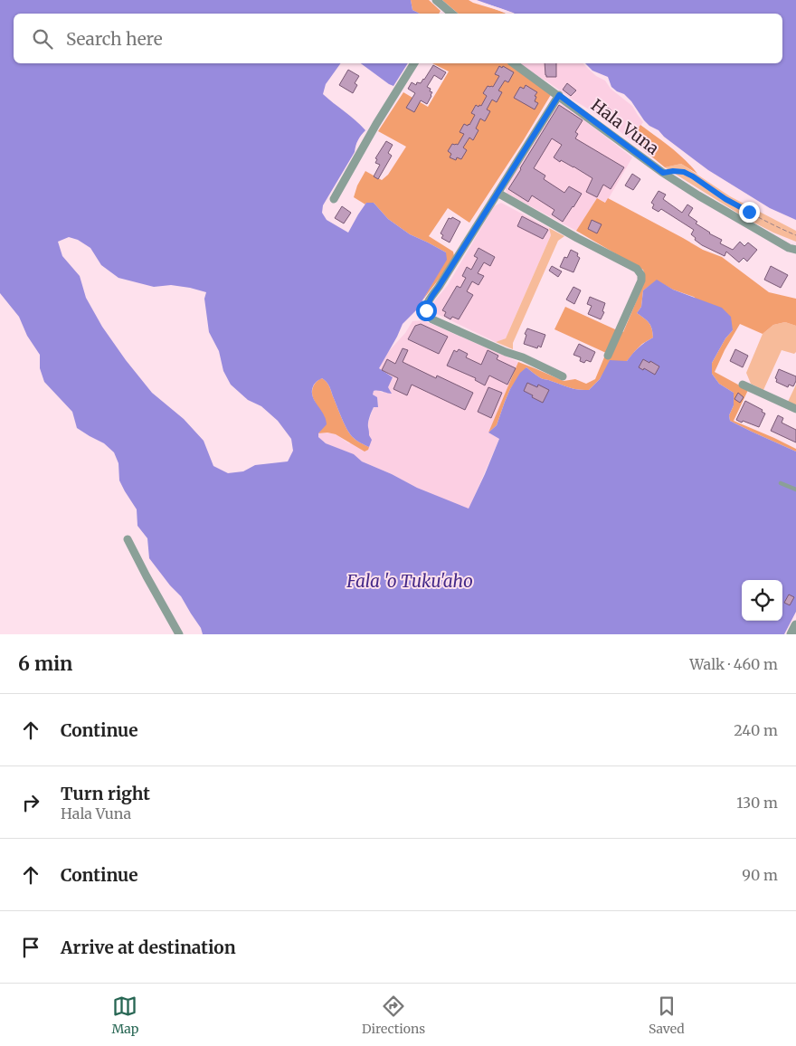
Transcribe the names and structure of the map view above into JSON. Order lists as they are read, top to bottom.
{
  "streets": {
    "street": ["Hala Vuna"]
  },
  "water": ["Fala 'o Tuku'aho"],
  "page": {
    "search": "Search here",
    "heading": ["6 min", "Walk · 460 m"],
    "list": [
      ["Continue", "240 m"],
      ["Turn right", "Hala Vuna", "130 m"],
      ["Continue", "90 m"],
      "Arrive at destination"
    ],
    "nav": ["Map", "Directions", "Saved"]
  }
}
